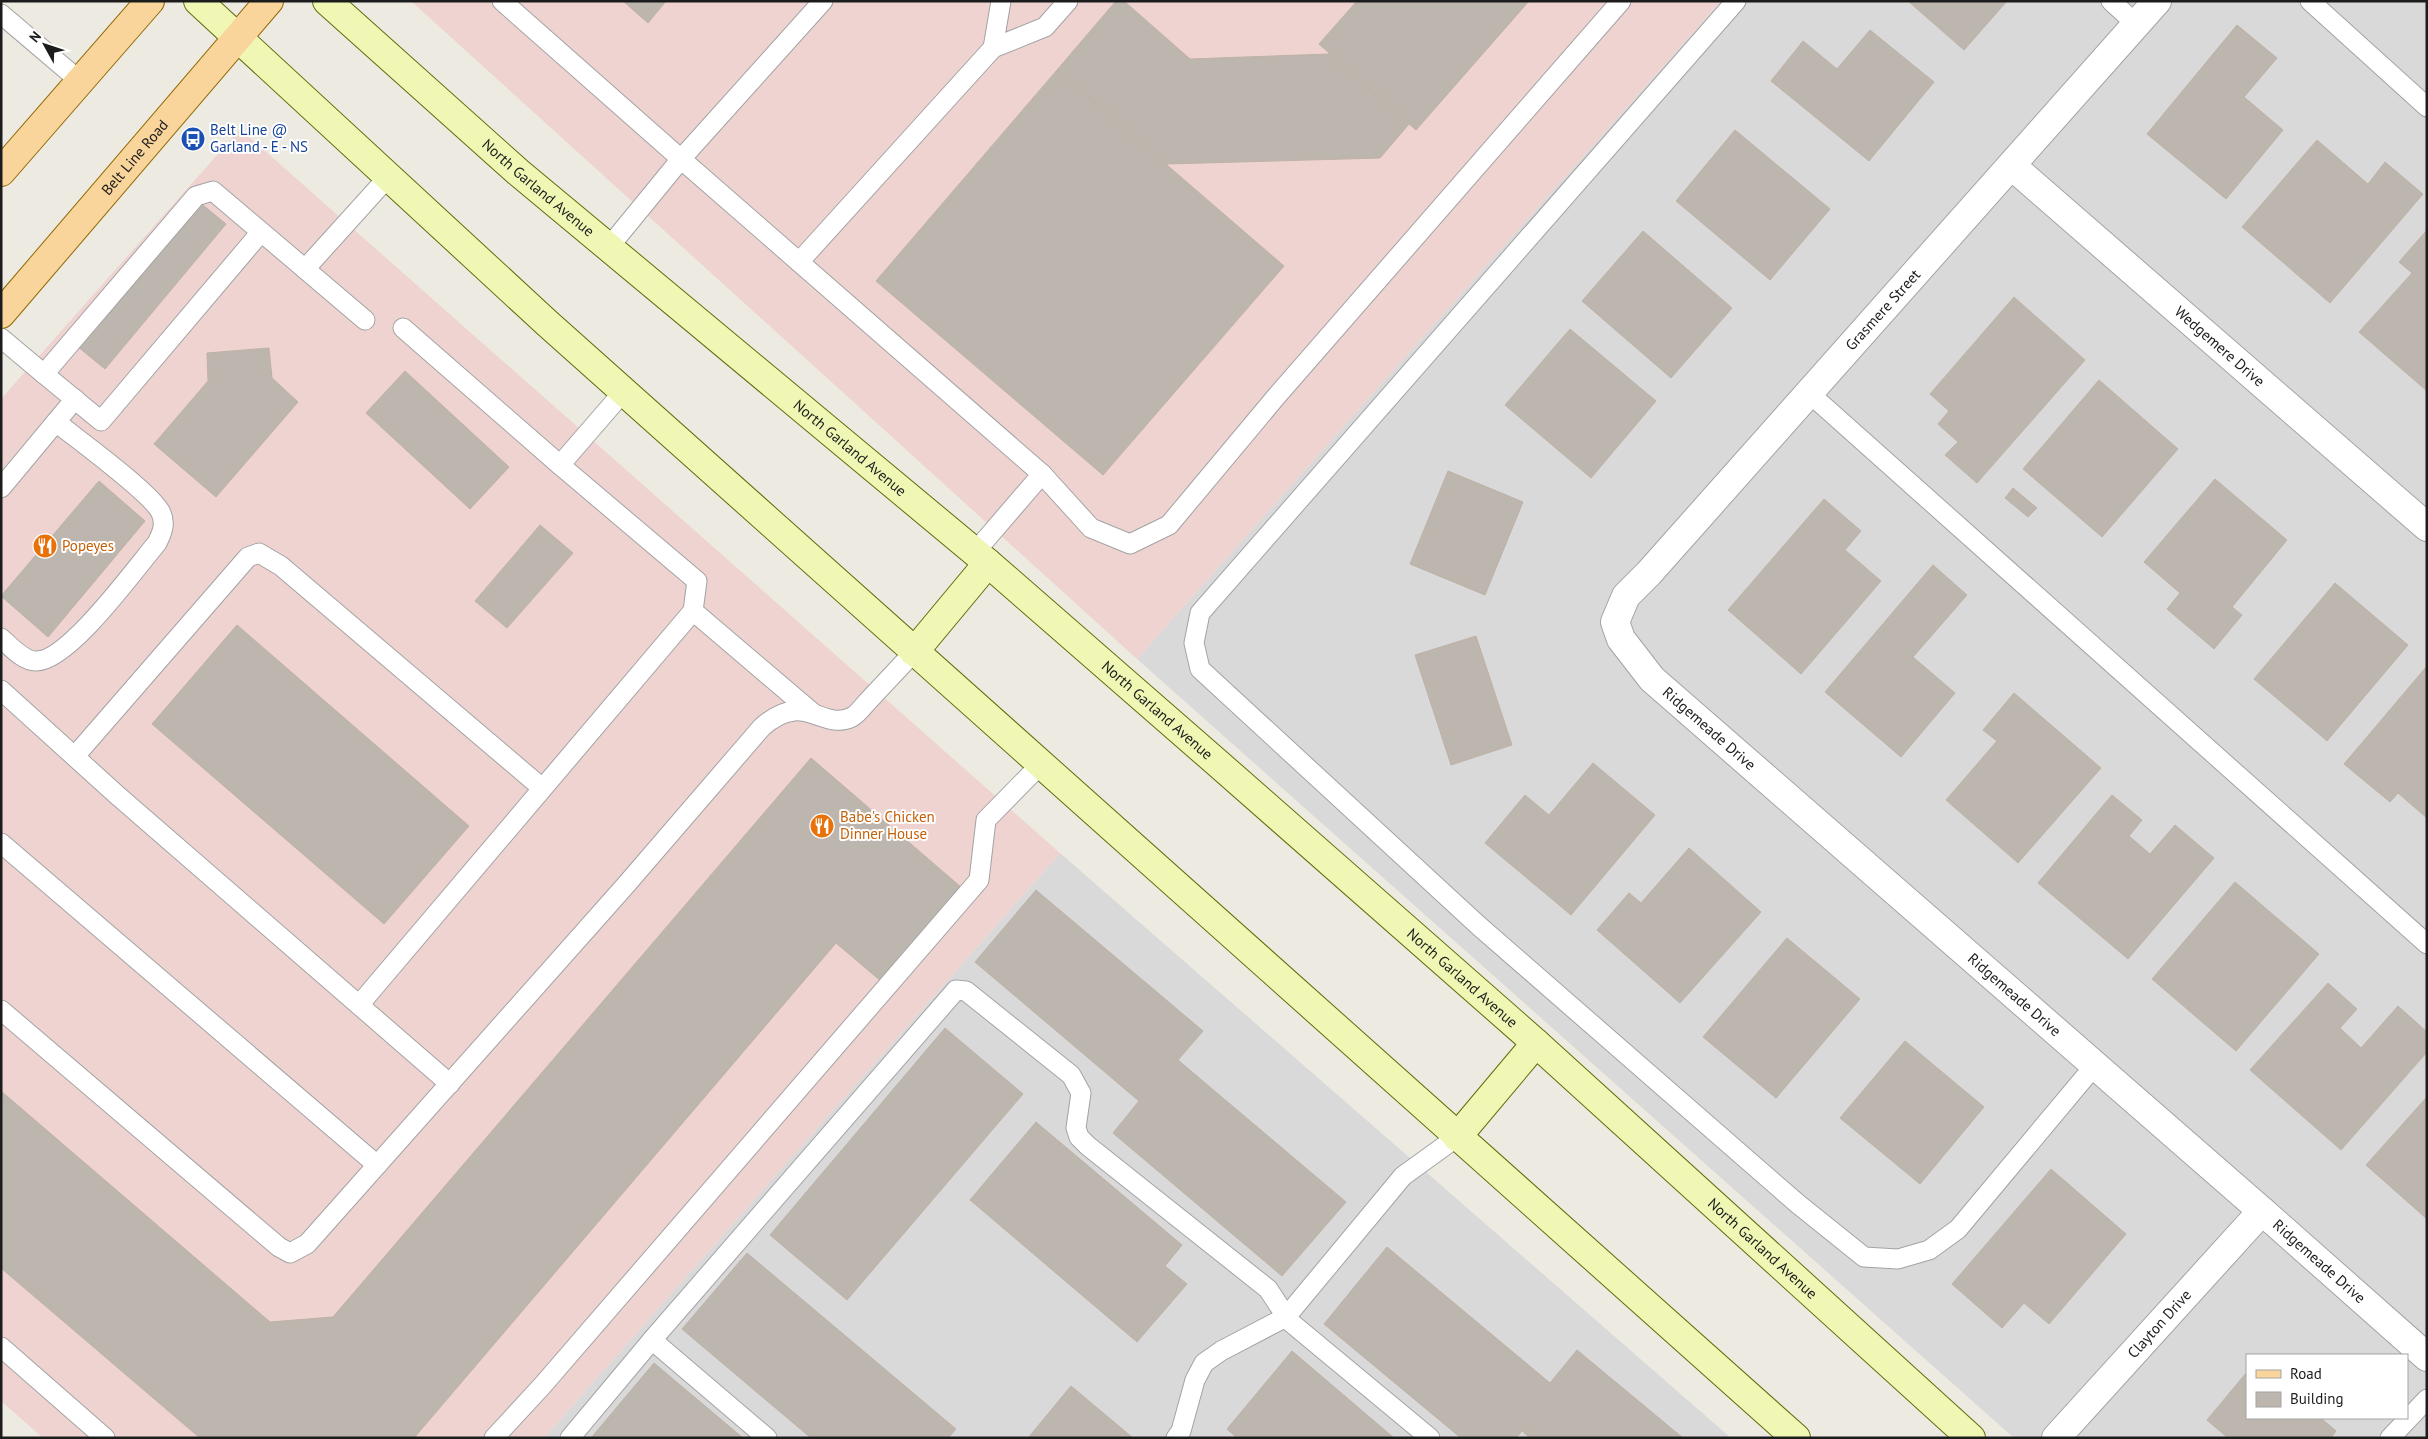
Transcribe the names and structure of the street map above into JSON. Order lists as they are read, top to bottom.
{
  "streets": {
    "main road": ["Belt Line Road", "North Garland Avenue"],
    "street": [
      "Grasmere Street",
      "Wedgemere Drive",
      "Ridgemeade Drive",
      "Clayton Drive"
    ]
  },
  "crossings": [
    ["Grasmere Street", "Wedgemere Drive"],
    ["Grasmere Street", "Ridgemeade Drive"],
    ["Ridgemeade Drive", "Clayton Drive"]
  ],
  "places": {
    "bus stop": ["Belt Line @ Garland - E - NS"],
    "restaurant": ["Popeyes", "Babe's Chicken Dinner House"]
  },
  "legend": ["Road", "Building"],
  "north": "top left"
}
